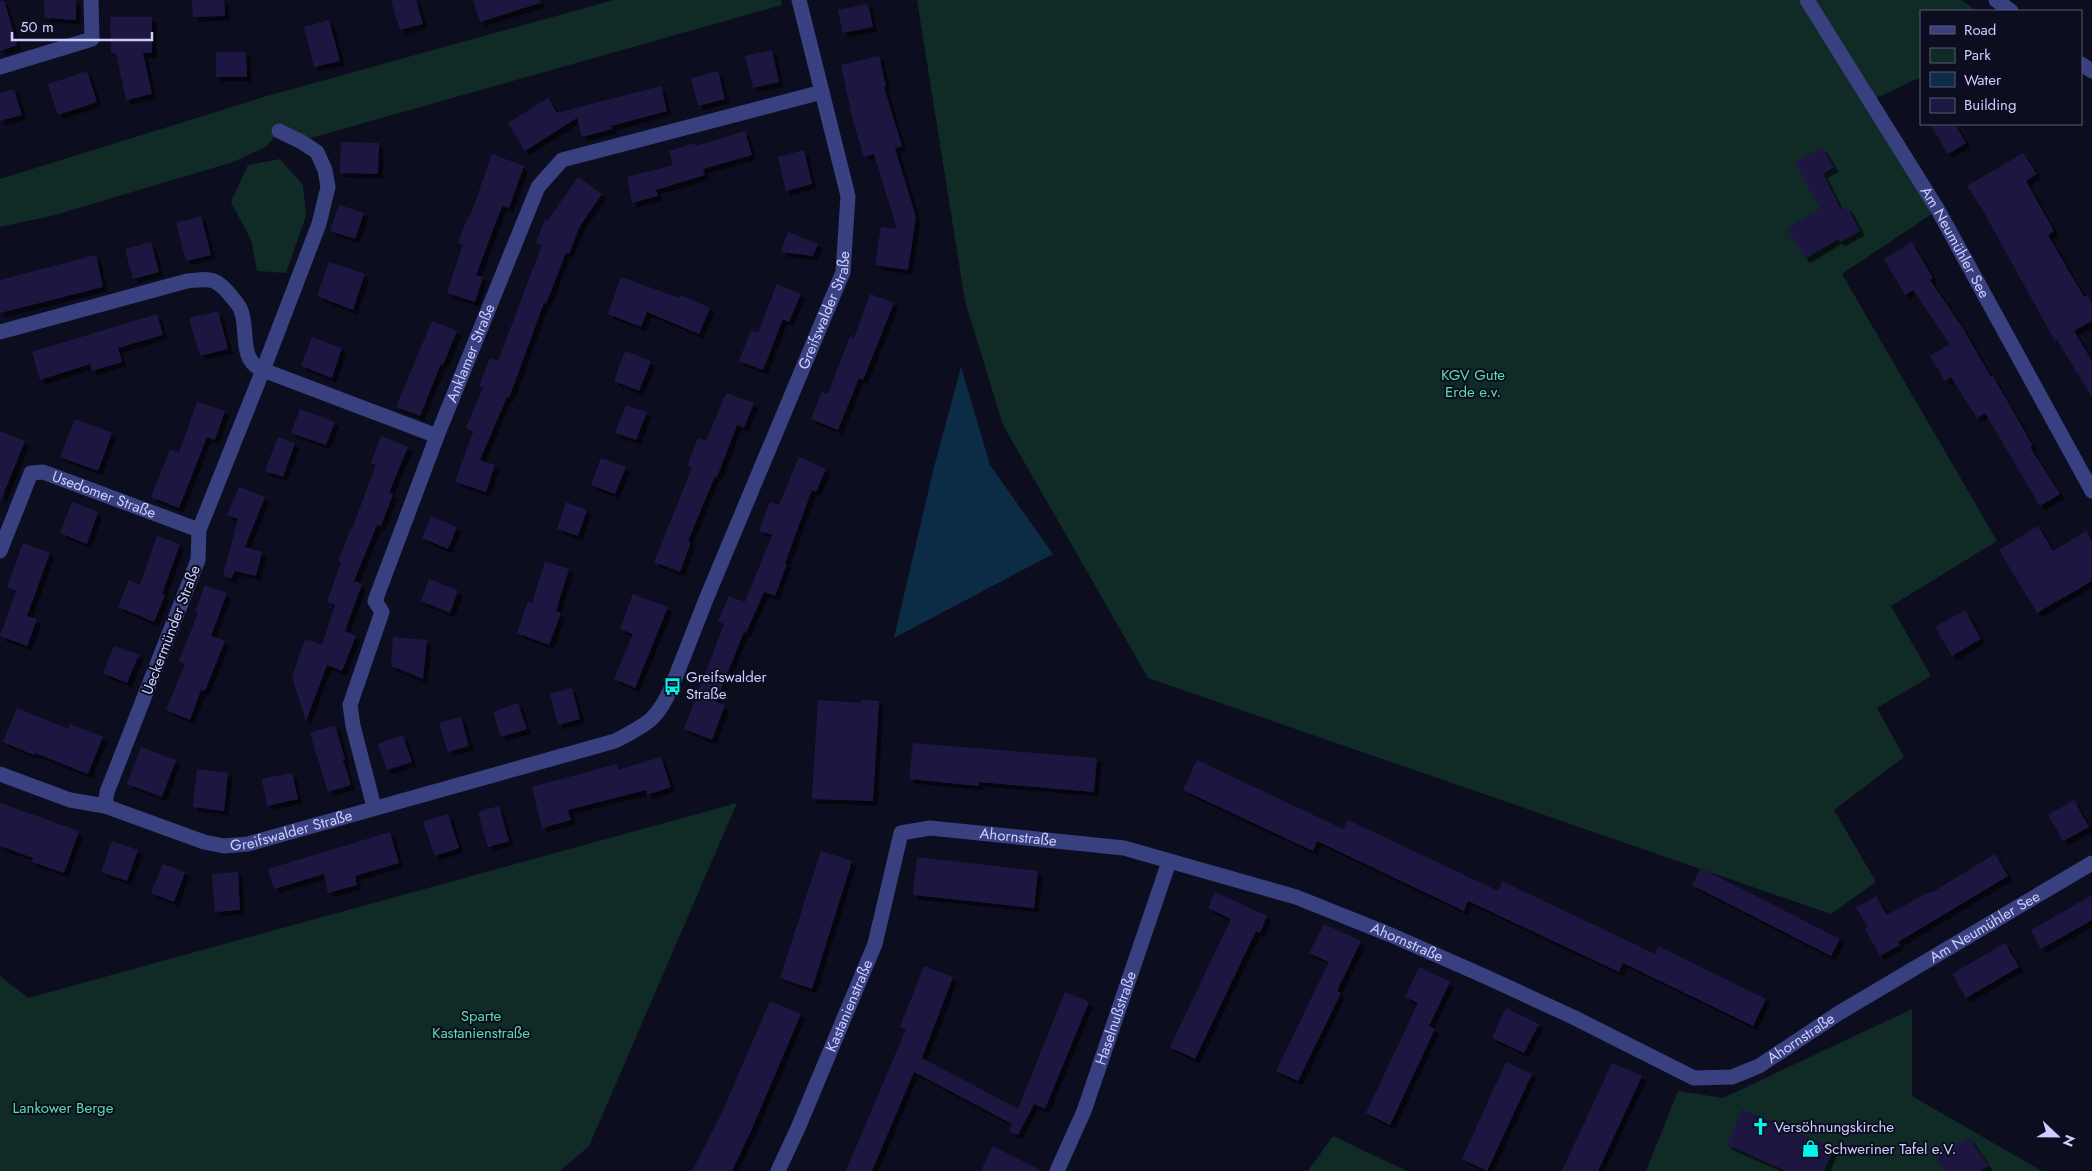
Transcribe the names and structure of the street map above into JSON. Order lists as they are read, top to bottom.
{
  "streets": {
    "street": [
      "Am Neumühler See",
      "Greifswalder Straße",
      "Anklamer Straße",
      "Usedomer Straße",
      "Ueckermünder Straße",
      "Ahornstraße",
      "Kastanienstraße",
      "Haselnußstraße"
    ]
  },
  "crossings": [
    ["Am Neumühler See", "Ahornstraße"],
    ["Greifswalder Straße", "Anklamer Straße"],
    ["Greifswalder Straße", "Ueckermünder Straße"],
    ["Usedomer Straße", "Ueckermünder Straße"],
    ["Ahornstraße", "Kastanienstraße"],
    ["Ahornstraße", "Haselnußstraße"]
  ],
  "parks": ["KGV Gute Erde e.v.", "Sparte Kastanienstraße", "Lankower Berge"],
  "places": {
    "bus stop": ["Greifswalder Straße"],
    "church": ["Versöhnungskirche"],
    "shop": ["Schweriner Tafel e.V."]
  },
  "legend": [
    "Road",
    "Park",
    "Water",
    "Building"
  ],
  "scale_bar": "50 m",
  "north": "right"
}
